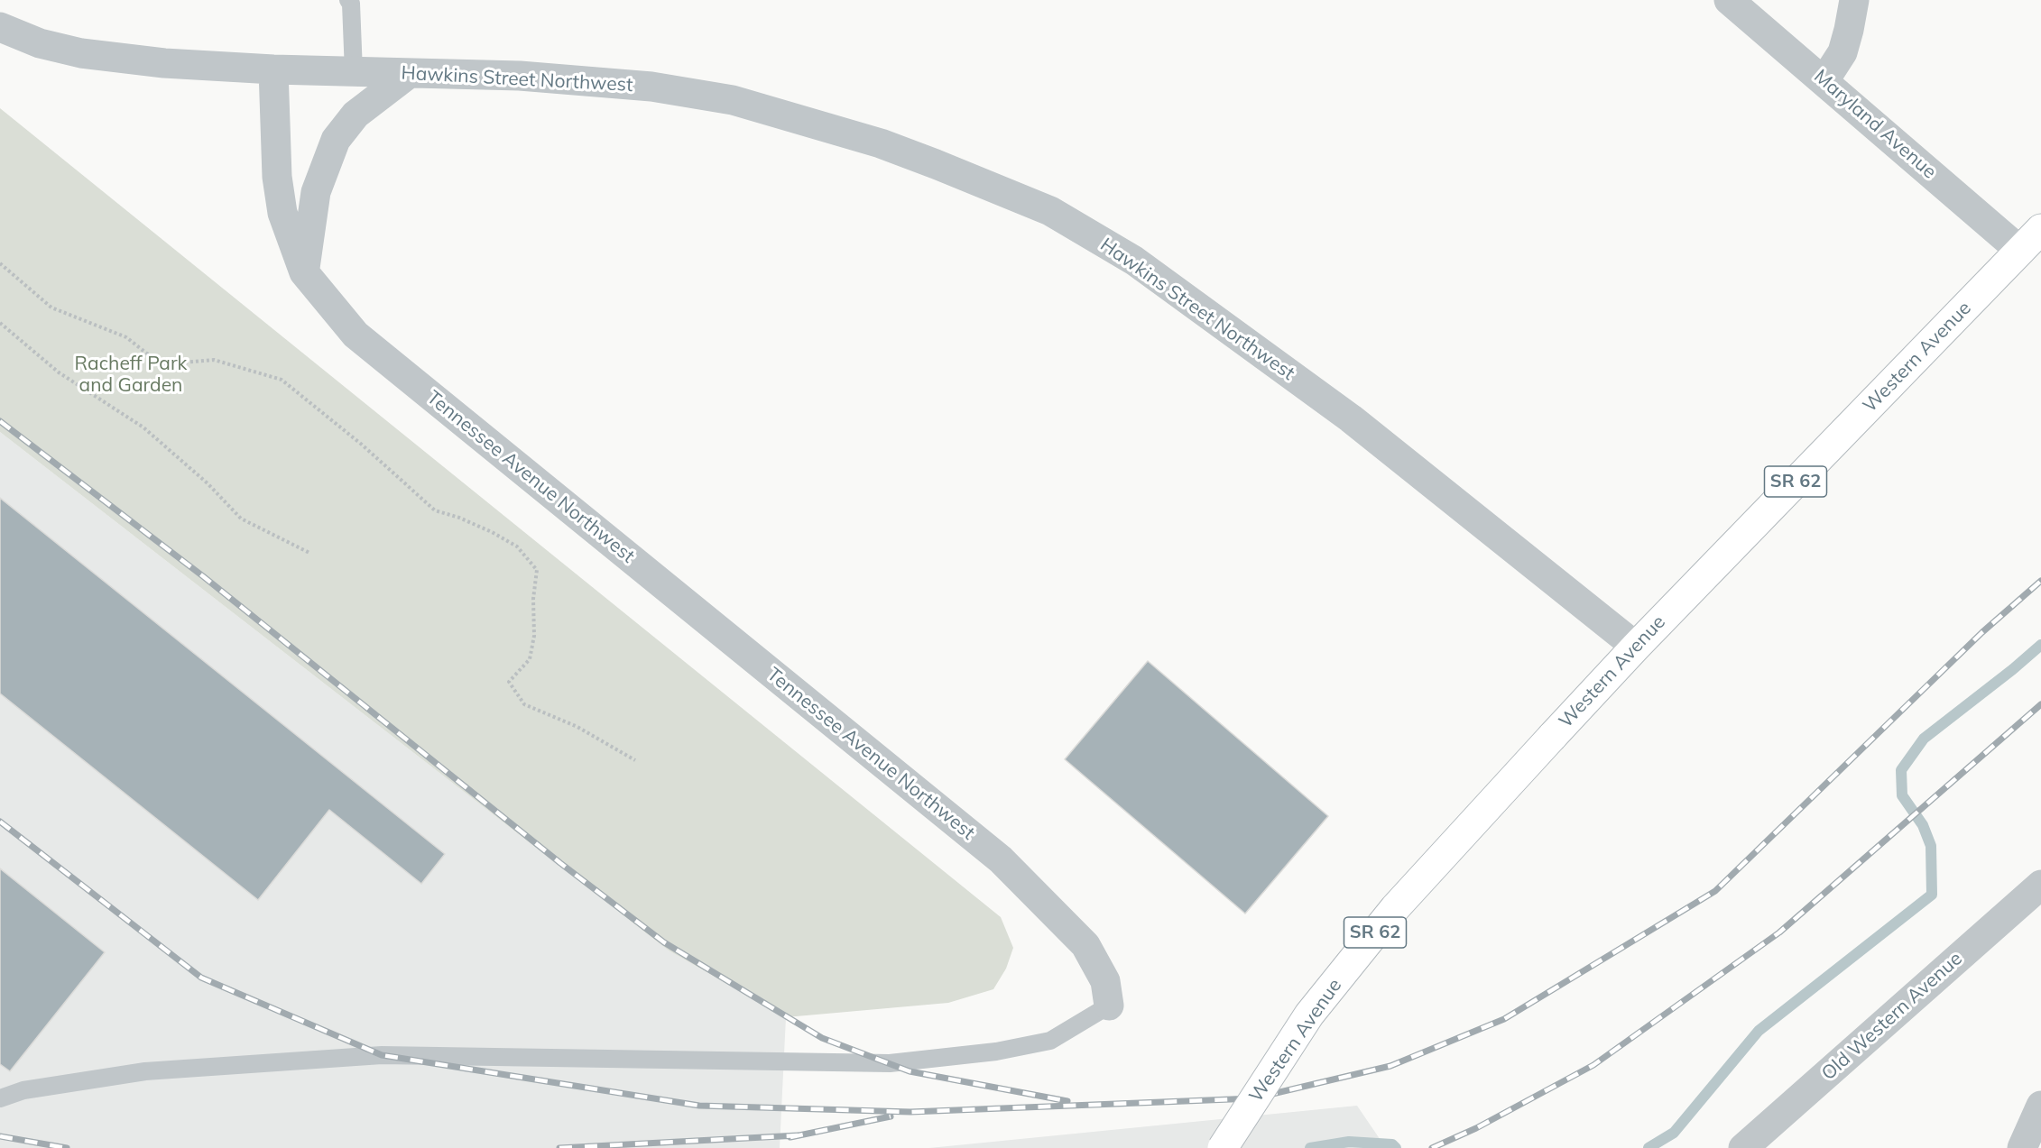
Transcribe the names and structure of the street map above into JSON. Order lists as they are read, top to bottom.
{
  "streets": {
    "main road": ["Western Avenue", "SR 62"],
    "street": [
      "Hawkins Street Northwest",
      "Maryland Avenue",
      "Tennessee Avenue Northwest",
      "Old Western Avenue"
    ]
  },
  "crossings": [
    ["Hawkins Street Northwest", "Western Avenue"],
    ["Hawkins Street Northwest", "Tennessee Avenue Northwest"],
    ["Maryland Avenue", "Western Avenue"]
  ],
  "parks": ["Racheff Park and Garden"]
}
